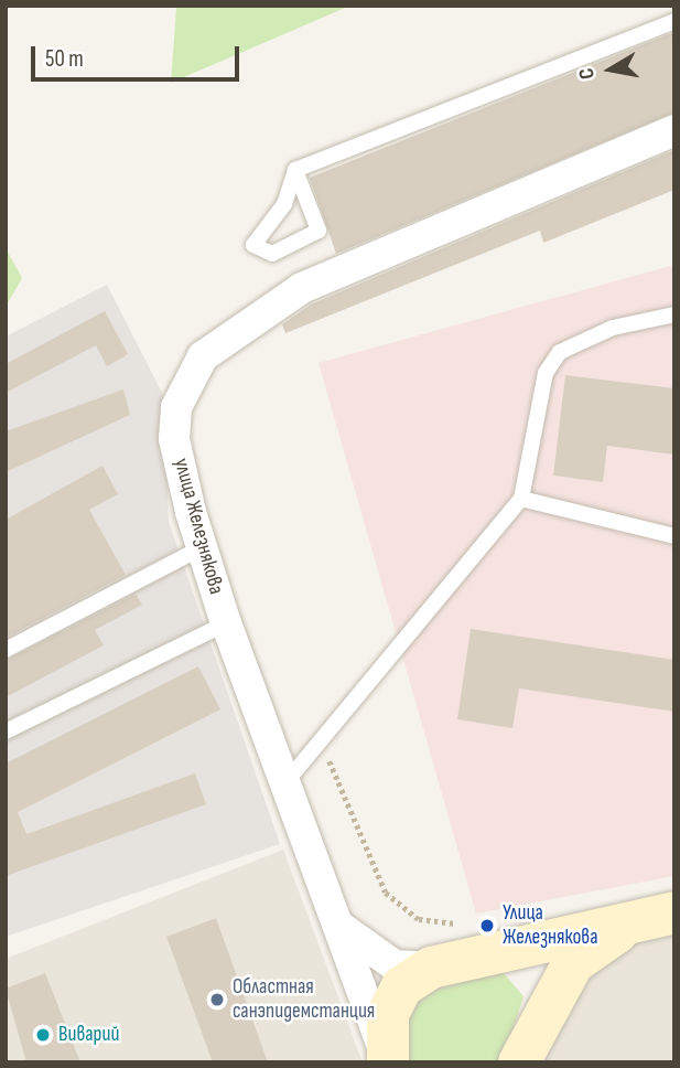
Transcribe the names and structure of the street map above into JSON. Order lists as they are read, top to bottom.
{
  "streets": {
    "street": ["улица Железнякова"]
  },
  "places": ["Улица Железнякова", "Областная санэпидемстанция", "Виварий"],
  "scale_bar": "50 m",
  "north": "left"
}
